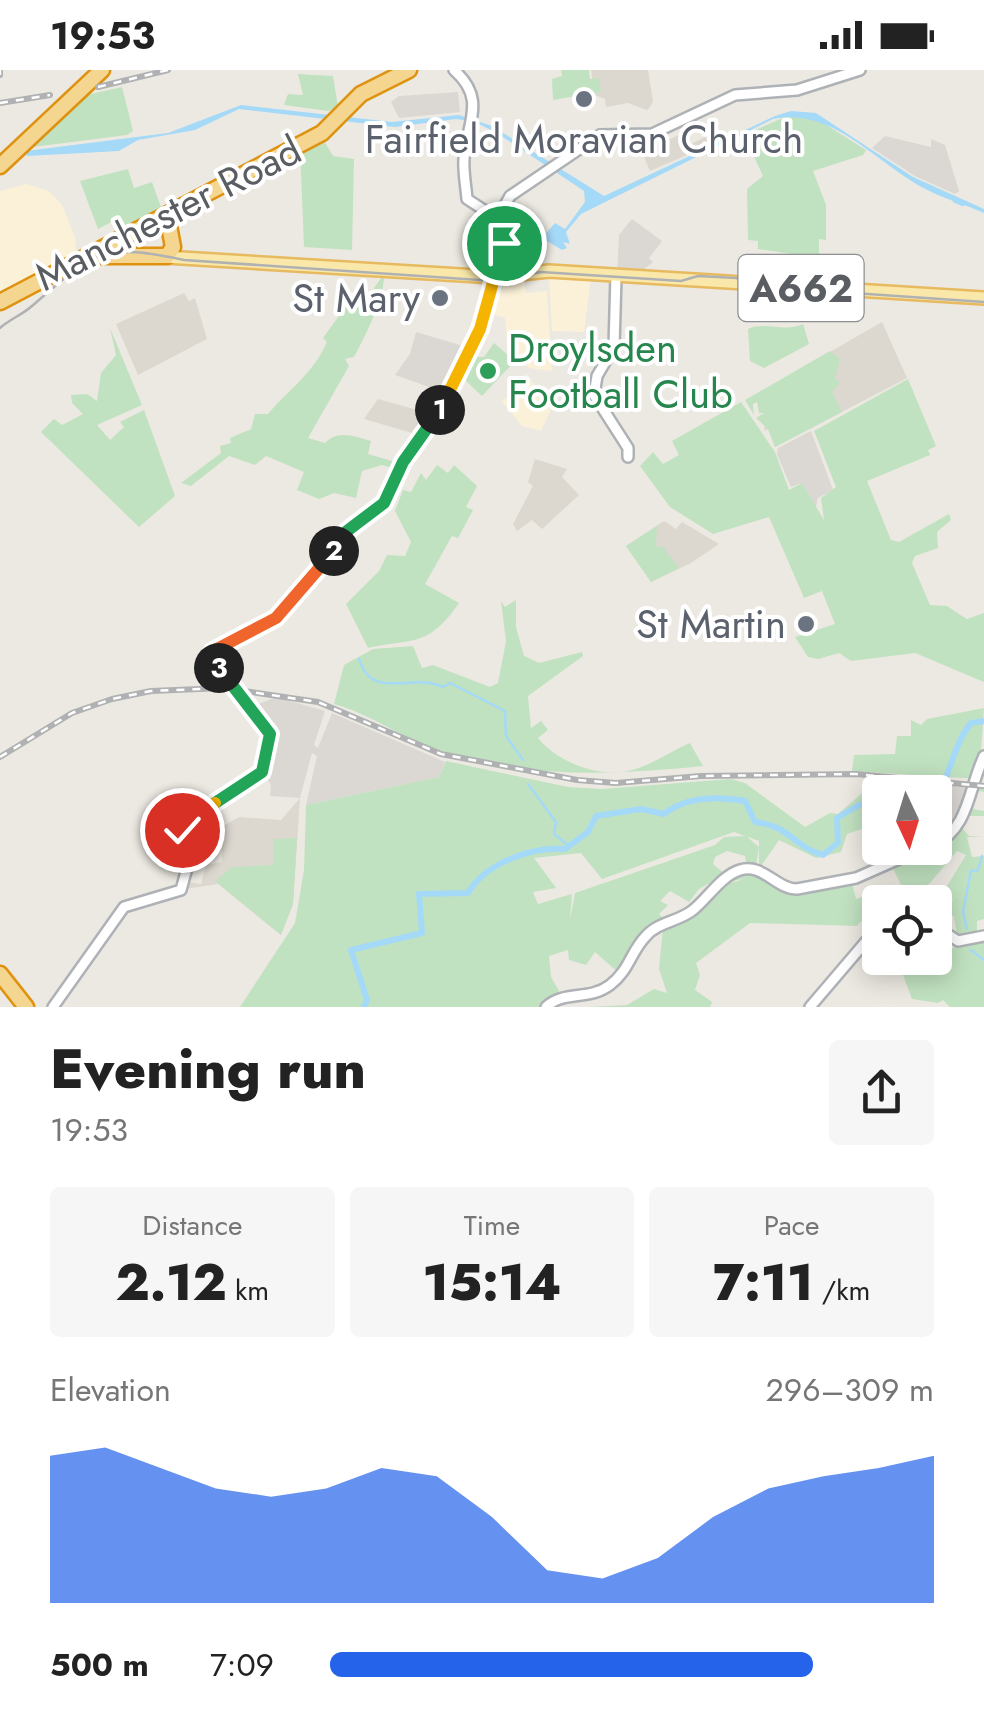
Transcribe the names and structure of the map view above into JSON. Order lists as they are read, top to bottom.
{
  "streets": {
    "highway": ["Manchester Road"],
    "main road": ["A662"]
  },
  "places": [
    "Fairfield Moravian Church",
    "St Mary",
    "Droylsden Football Club",
    "St Martin"
  ],
  "north": "bottom",
  "page": {
    "status": "19:53",
    "pins": ["1", "2", "3"],
    "heading": ["Evening run", "19:53"],
    "stats": [
      ["Distance", "2.12 km"],
      ["Time", "15:14"],
      ["Pace", "7:11 /km"]
    ],
    "chart": ["Elevation", "296–309 m"],
    "list": [
      {
        "name": "500 m",
        "note": "7:09"
      }
    ]
  }
}
